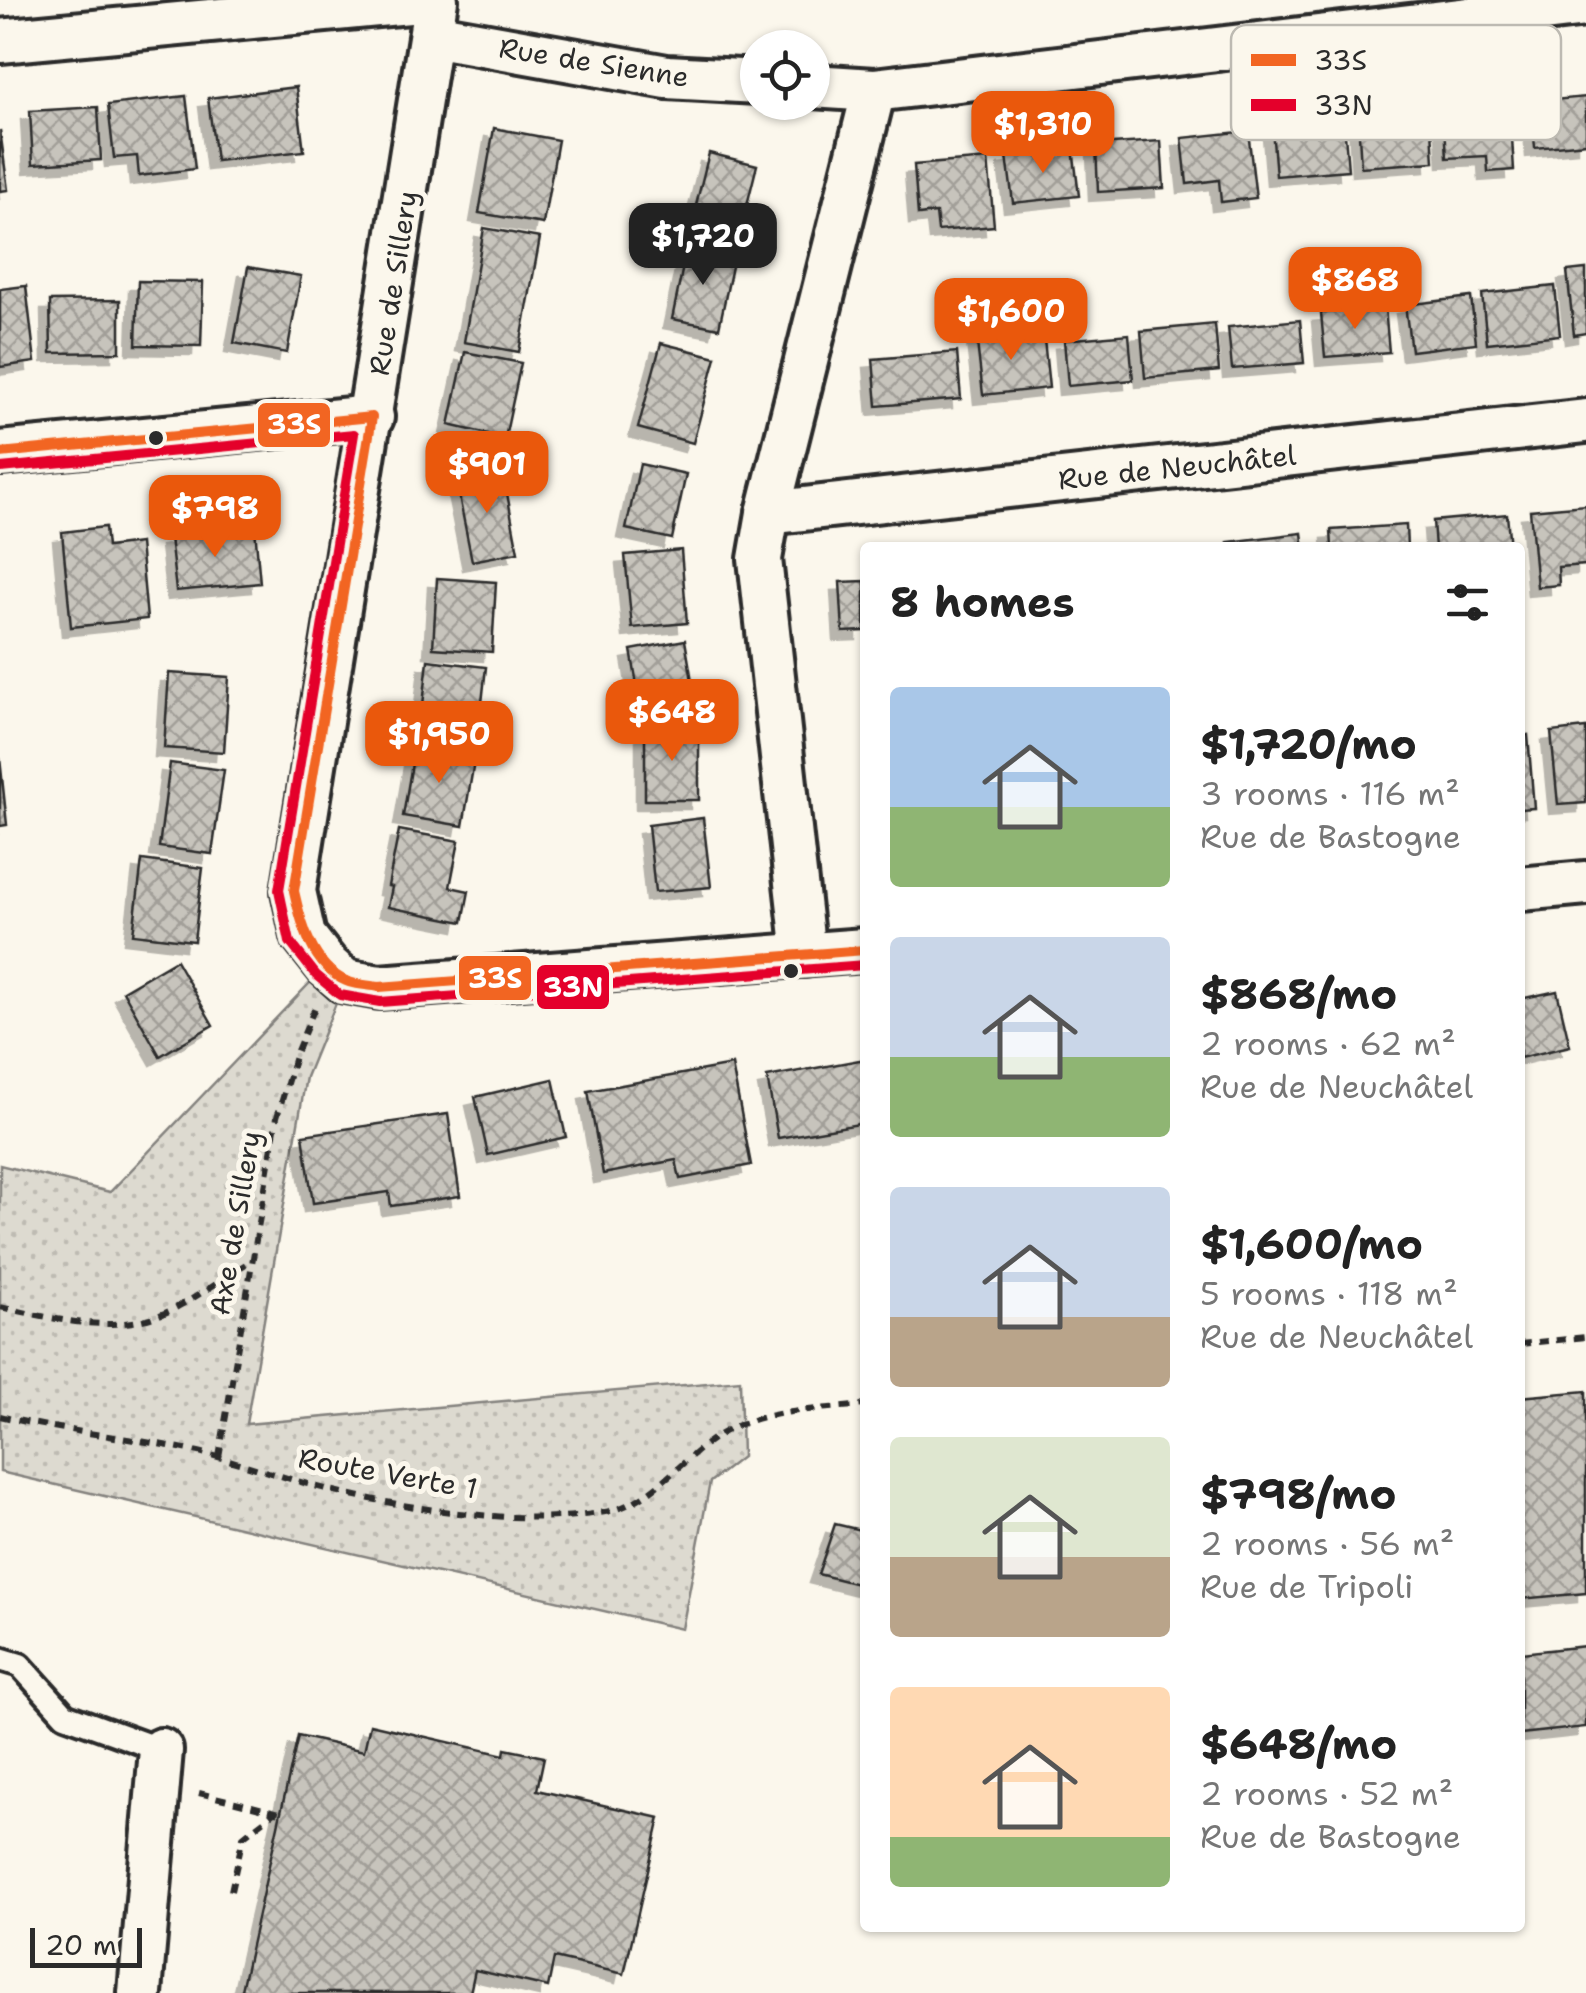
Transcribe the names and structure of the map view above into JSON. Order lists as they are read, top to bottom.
{
  "streets": {
    "street": ["Rue de Sienne", "Rue de Sillery", "Rue de Neuchâtel"],
    "path": ["Axe de Sillery", "Route Verte 1"]
  },
  "crossings": [
    ["Rue de Sienne", "Rue de Sillery"],
    ["Axe de Sillery", "Route Verte 1"]
  ],
  "lines": ["transit line 33S", "transit line 33N"],
  "legend": ["33S", "33N"],
  "scale_bar": "20 m",
  "page": {
    "price": [
      "$1,310",
      "$1,720",
      "$868",
      "$1,600",
      "$901",
      "$798",
      "$648",
      "$1,950"
    ],
    "heading": "8 homes",
    "list": [
      {
        "name": "$1,720/mo",
        "note": "3 rooms · 116 m² · Rue de Bastogne"
      },
      {
        "name": "$868/mo",
        "note": "2 rooms · 62 m² · Rue de Neuchâtel"
      },
      {
        "name": "$1,600/mo",
        "note": "5 rooms · 118 m² · Rue de Neuchâtel"
      },
      {
        "name": "$798/mo",
        "note": "2 rooms · 56 m² · Rue de Tripoli"
      },
      {
        "name": "$648/mo",
        "note": "2 rooms · 52 m² · Rue de Bastogne"
      }
    ],
    "scale": "20 m"
  }
}
